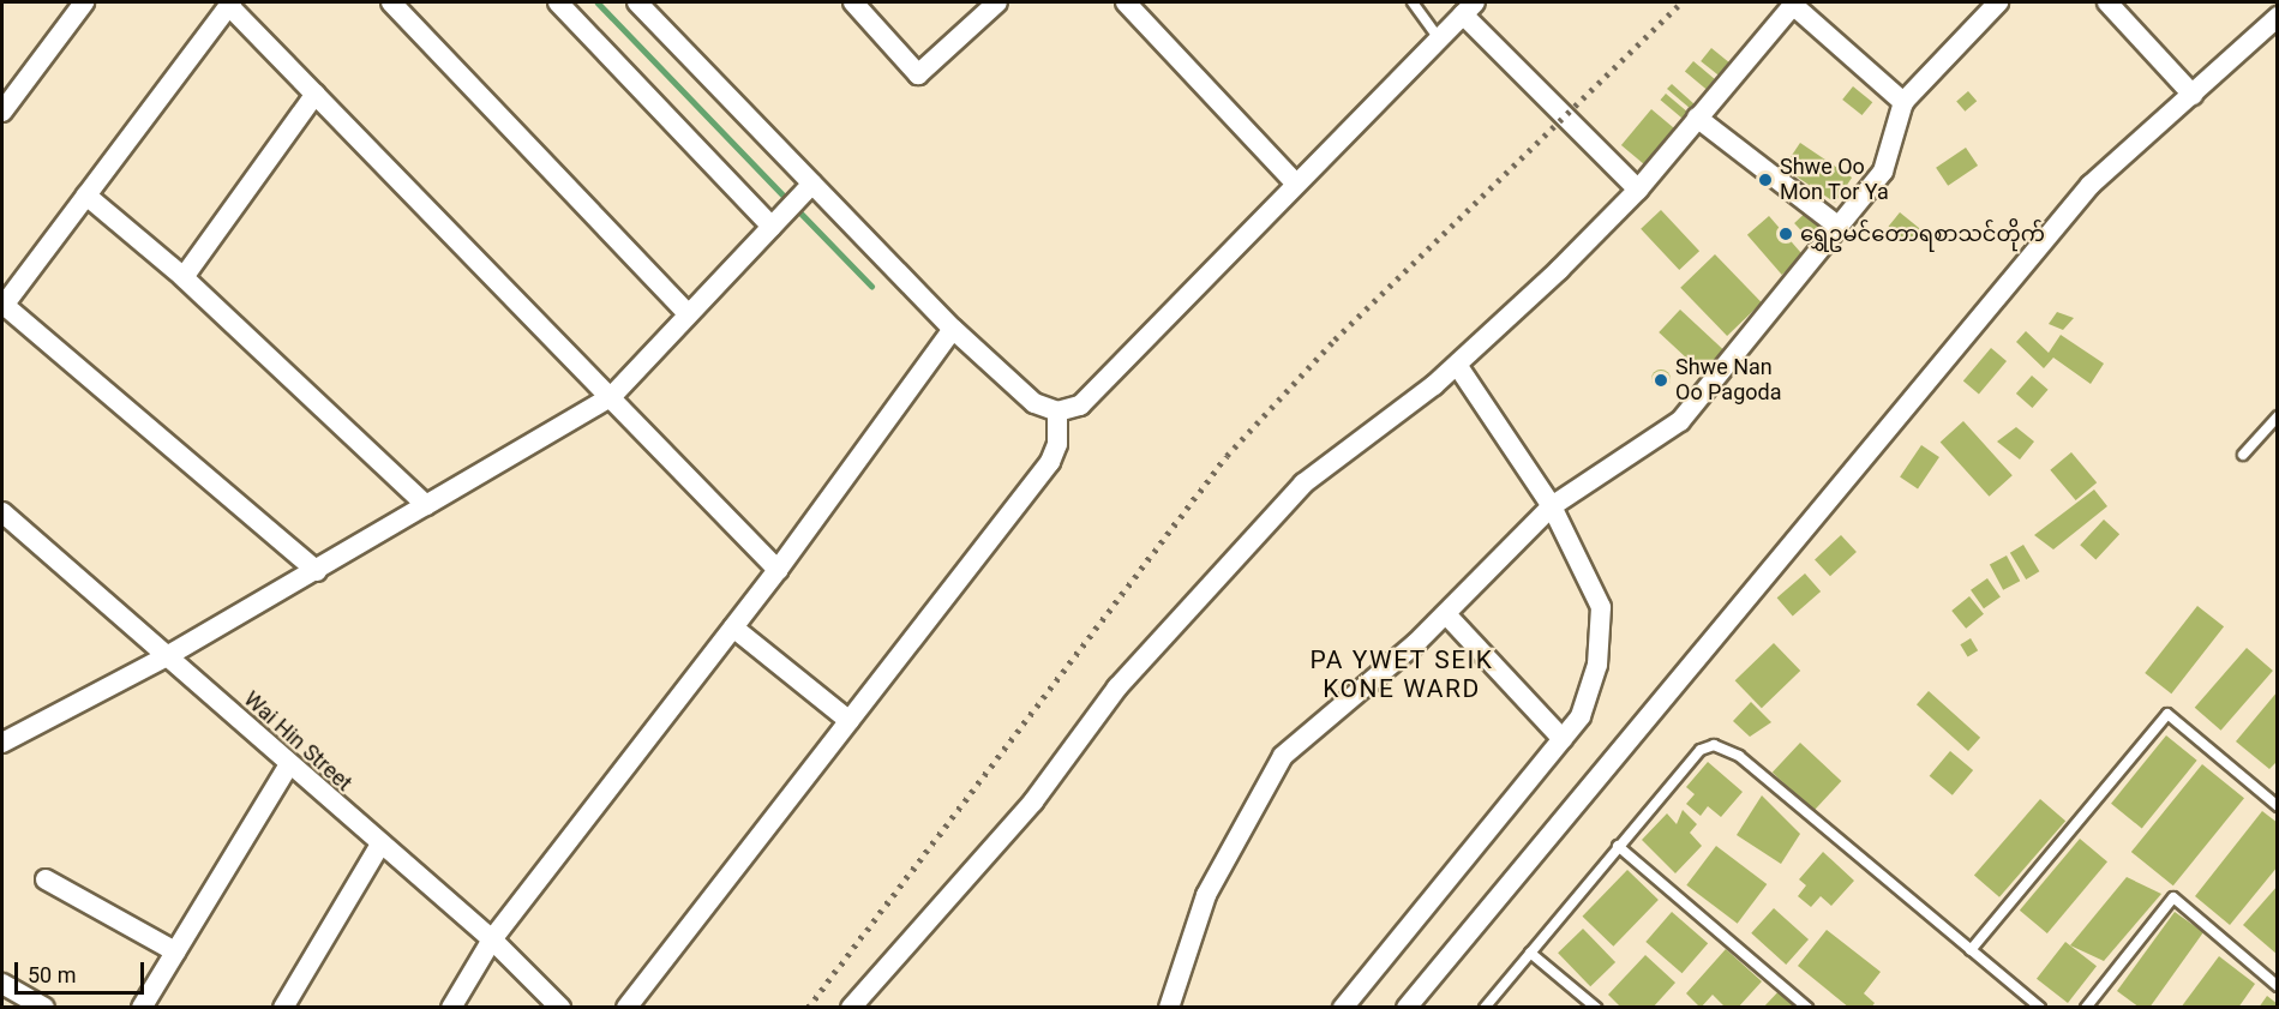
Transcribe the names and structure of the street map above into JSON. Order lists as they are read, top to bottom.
{
  "streets": {
    "street": ["Wai Hin Street"]
  },
  "districts": ["PA YWET SEIK KONE WARD"],
  "places": ["Shwe Oo Mon Tor Ya", "ရွှေဥမင်တောရစာသင်တိုက်", "Shwe Nan Oo Pagoda"],
  "scale_bar": "50 m"
}
